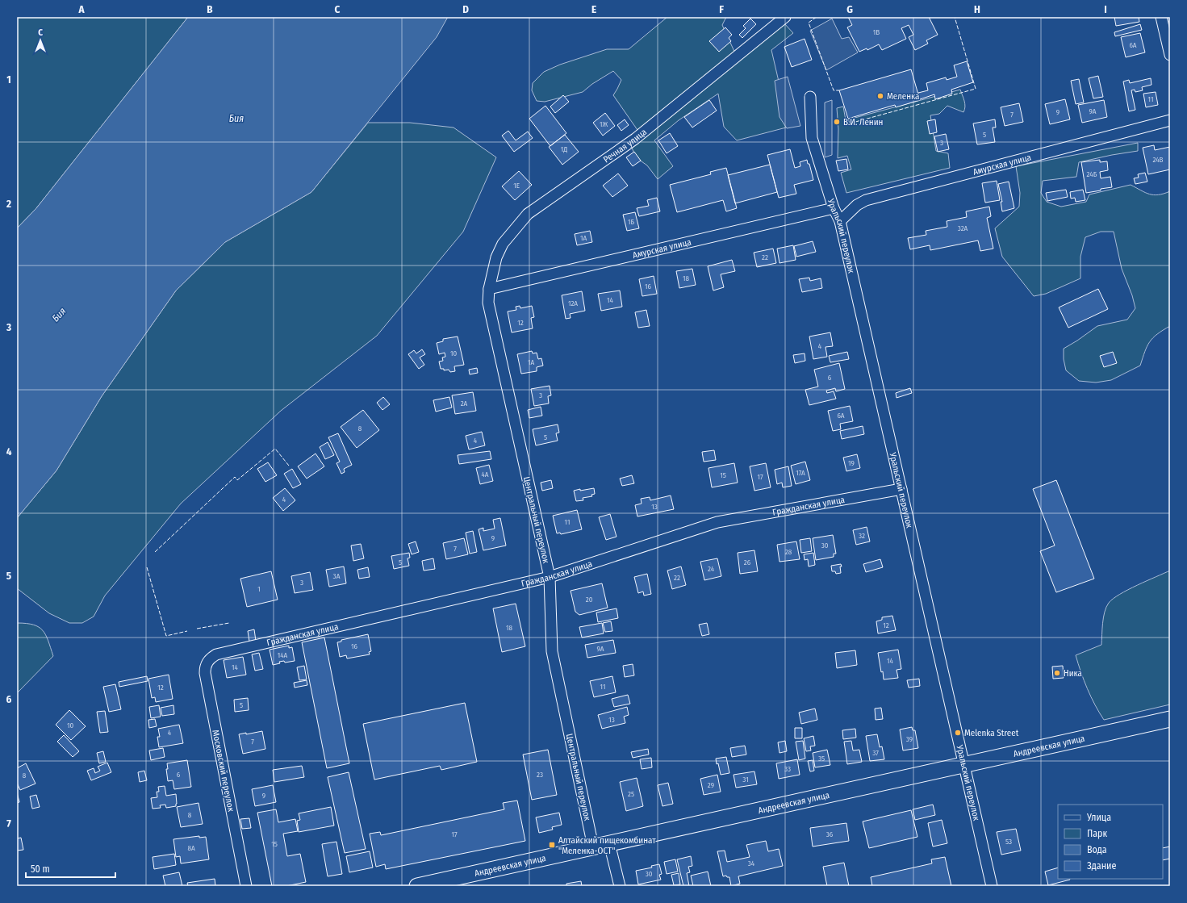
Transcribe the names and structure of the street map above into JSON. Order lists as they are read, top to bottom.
{
  "streets": {
    "street": [
      "Речная улица",
      "Амурская улица",
      "Уральский переулок",
      "Гражданская улица",
      "Центральный переулок",
      "Андреевская улица",
      "Московский переулок"
    ]
  },
  "crossings": [
    ["Речная улица", "Амурская улица"],
    ["Речная улица", "Центральный переулок"],
    ["Амурская улица", "Уральский переулок"],
    ["Амурская улица", "Центральный переулок"],
    ["Уральский переулок", "Гражданская улица"],
    ["Уральский переулок", "Андреевская улица"],
    ["Гражданская улица", "Центральный переулок"],
    ["Гражданская улица", "Московский переулок"],
    ["Центральный переулок", "Андреевская улица"]
  ],
  "water": ["Бия"],
  "places": {
    "other": [
      "Меленка",
      "В.И. Ленин",
      "Ника",
      "Melenka Street"
    ],
    "transit": ["Алтайский пищекомбинат \"Меленка-ОСТ\""]
  },
  "house_numbers": [
    "1В",
    "6А",
    "11",
    "9А",
    "9",
    "7",
    "1Ж",
    "5",
    "3",
    "1Д",
    "24В",
    "24Б",
    "1Е",
    "1Б",
    "32А",
    "1А",
    "22",
    "18",
    "16",
    "14",
    "12А",
    "12",
    "4",
    "10",
    "1А",
    "6",
    "3",
    "2А",
    "6А",
    "8",
    "5",
    "4",
    "19",
    "17А",
    "4А",
    "15",
    "17",
    "4",
    "13",
    "11",
    "32",
    "9",
    "30",
    "7",
    "28",
    "5",
    "26",
    "24",
    "3А",
    "22",
    "3",
    "1",
    "20",
    "12",
    "18",
    "16",
    "9А",
    "14А",
    "14",
    "14",
    "11",
    "12",
    "5",
    "13",
    "10",
    "4",
    "39",
    "7",
    "37",
    "35",
    "33",
    "6",
    "23",
    "8",
    "31",
    "29",
    "25",
    "9",
    "8",
    "17",
    "36",
    "5З",
    "15",
    "8А",
    "34",
    "30"
  ],
  "legend": [
    "Улица",
    "Парк",
    "Вода",
    "Здание"
  ],
  "scale_bar": "50 m",
  "north": "top",
  "grid": {
    "columns": [
      "A",
      "B",
      "C",
      "D",
      "E",
      "F",
      "G",
      "H",
      "I"
    ],
    "rows": [
      "1",
      "2",
      "3",
      "4",
      "5",
      "6",
      "7"
    ]
  }
}
